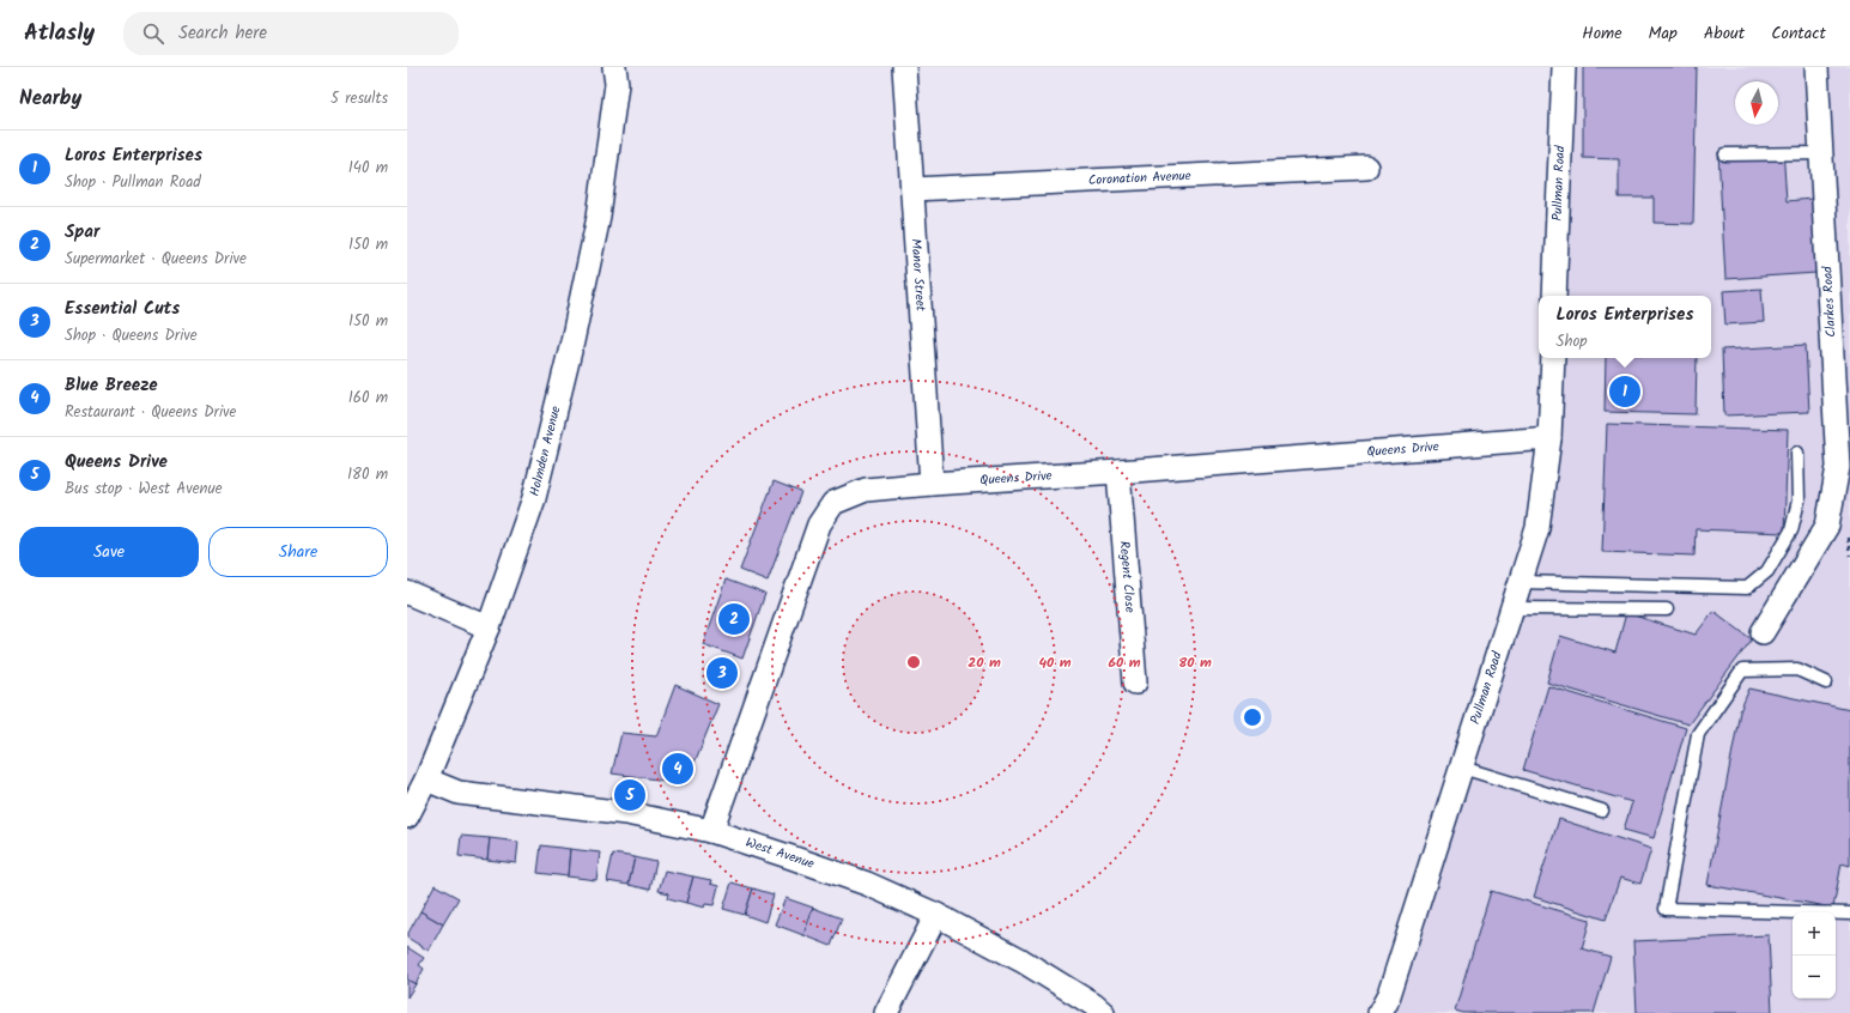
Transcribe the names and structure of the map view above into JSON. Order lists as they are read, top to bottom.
{
  "streets": {
    "street": [
      "Coronation Avenue",
      "Pullman Road",
      "Manor Street",
      "Clarkes Road",
      "Queens Drive",
      "Holmden Avenue",
      "Regent Close",
      "West Avenue"
    ]
  },
  "crossings": [
    ["Coronation Avenue", "Manor Street"],
    ["Pullman Road", "Queens Drive"],
    ["Manor Street", "Queens Drive"],
    ["Queens Drive", "Regent Close"],
    ["Queens Drive", "West Avenue"],
    ["Holmden Avenue", "West Avenue"]
  ],
  "north": "bottom",
  "page": {
    "header": "Atlasly",
    "search": "Search here",
    "nav": [
      "Home",
      "Map",
      "About",
      "Contact"
    ],
    "heading": ["Nearby", "5 results"],
    "list": [
      {
        "mark": "1",
        "name": "Loros Enterprises",
        "note": "Shop · Pullman Road",
        "value": "140 m"
      },
      {
        "mark": "2",
        "name": "Spar",
        "note": "Supermarket · Queens Drive",
        "value": "150 m"
      },
      {
        "mark": "3",
        "name": "Essential Cuts",
        "note": "Shop · Queens Drive",
        "value": "150 m"
      },
      {
        "mark": "4",
        "name": "Blue Breeze",
        "note": "Restaurant · Queens Drive",
        "value": "160 m"
      },
      {
        "mark": "5",
        "name": "Queens Drive",
        "note": "Bus stop · West Avenue",
        "value": "180 m"
      }
    ],
    "popup": ["Loros Enterprises", "Shop"],
    "pins": [
      "1",
      "2",
      "3",
      "4",
      "5"
    ],
    "buttons": ["Save", "Share"],
    "map_buttons": ["+", "−"]
  },
  "rings": [
    "20 m",
    "40 m",
    "60 m",
    "80 m"
  ]
}
